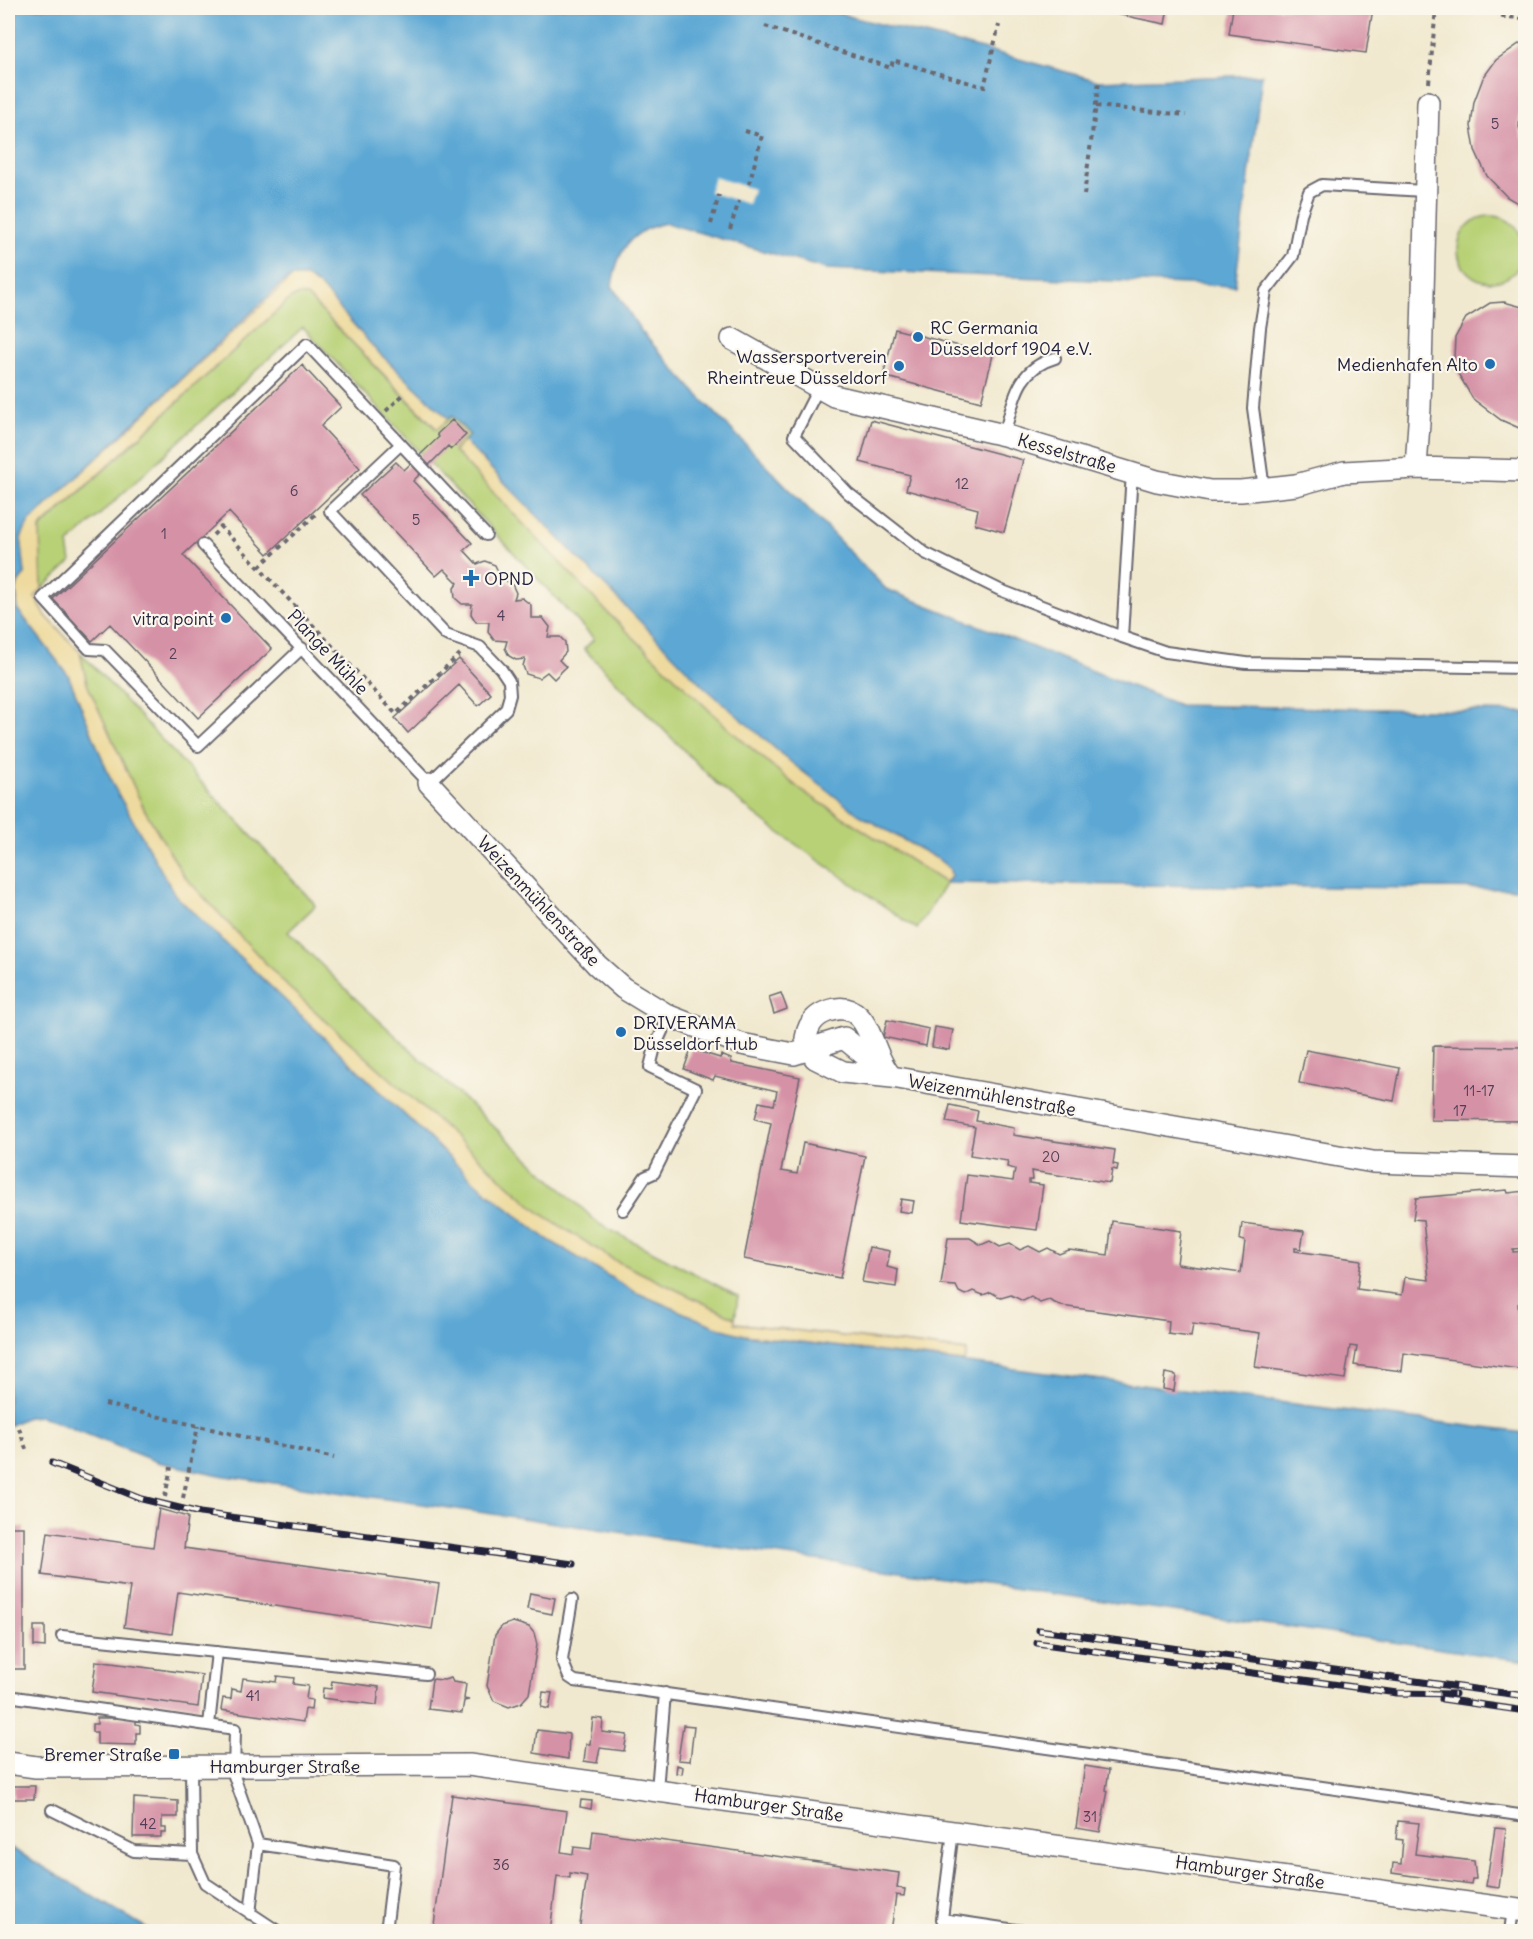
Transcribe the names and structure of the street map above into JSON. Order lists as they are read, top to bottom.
{
  "streets": {
    "street": ["Kesselstraße", "Weizenmühlenstraße", "Hamburger Straße"],
    "lane": ["Plange Mühle"]
  },
  "crossings": [
    ["Plange Mühle", "Weizenmühlenstraße"]
  ],
  "places": {
    "other": [
      "RC Germania Düsseldorf 1904 e.V.",
      "Medienhafen Alto",
      "Wassersportverein Rheintreue Düsseldorf",
      "vitra point",
      "DRIVERAMA Düsseldorf Hub"
    ],
    "health": ["OPND"],
    "transit": ["Bremer Straße"]
  },
  "house_numbers": [
    "5",
    "12",
    "6",
    "5",
    "1",
    "4",
    "2",
    "11-17",
    "17",
    "20",
    "41",
    "31",
    "42",
    "36"
  ]
}
